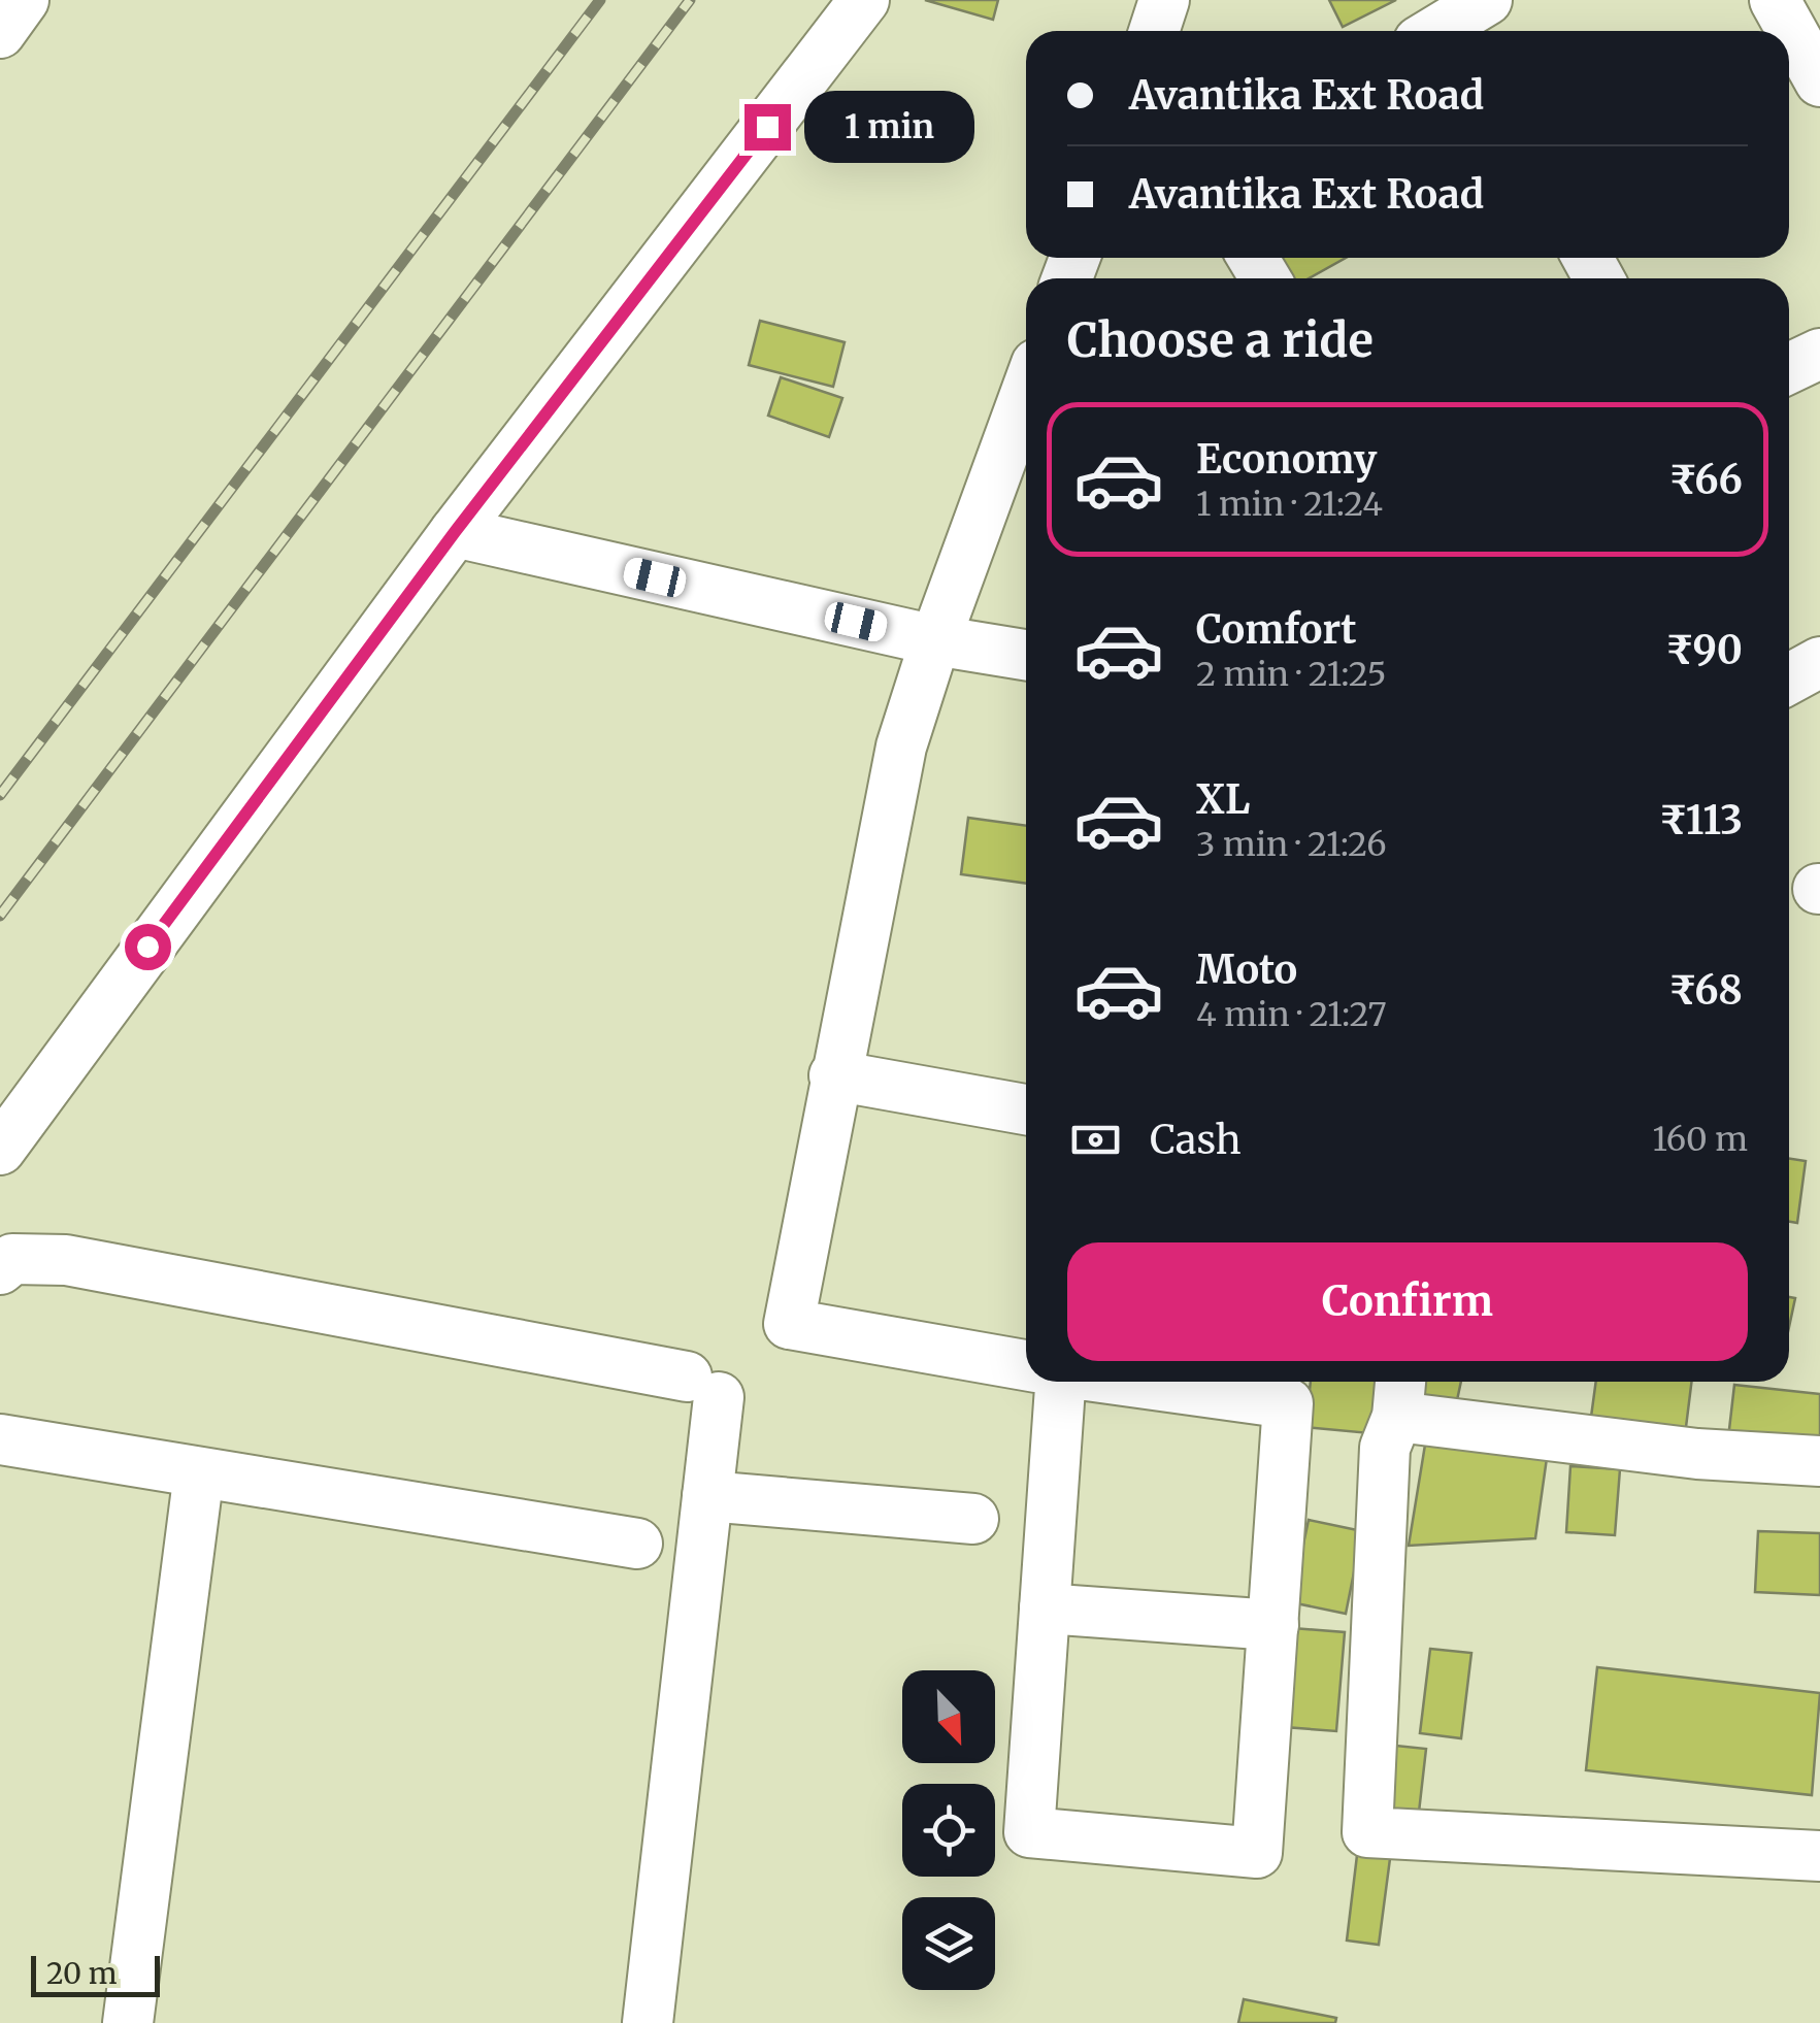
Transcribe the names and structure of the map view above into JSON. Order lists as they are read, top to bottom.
{
  "scale_bar": "20 m",
  "north": "bottom right",
  "page": {
    "banner": ["Avantika Ext Road", "Avantika Ext Road"],
    "bubble": "1 min",
    "heading": "Choose a ride",
    "list": [
      {
        "name": "Economy",
        "note": "1 min · 21:24",
        "value": "₹66"
      },
      {
        "name": "Comfort",
        "note": "2 min · 21:25",
        "value": "₹90"
      },
      {
        "name": "XL",
        "note": "3 min · 21:26",
        "value": "₹113"
      },
      {
        "name": "Moto",
        "note": "4 min · 21:27",
        "value": "₹68"
      }
    ],
    "pay": ["Cash", "160 m"],
    "buttons": "Confirm",
    "scale": "20 m"
  }
}
